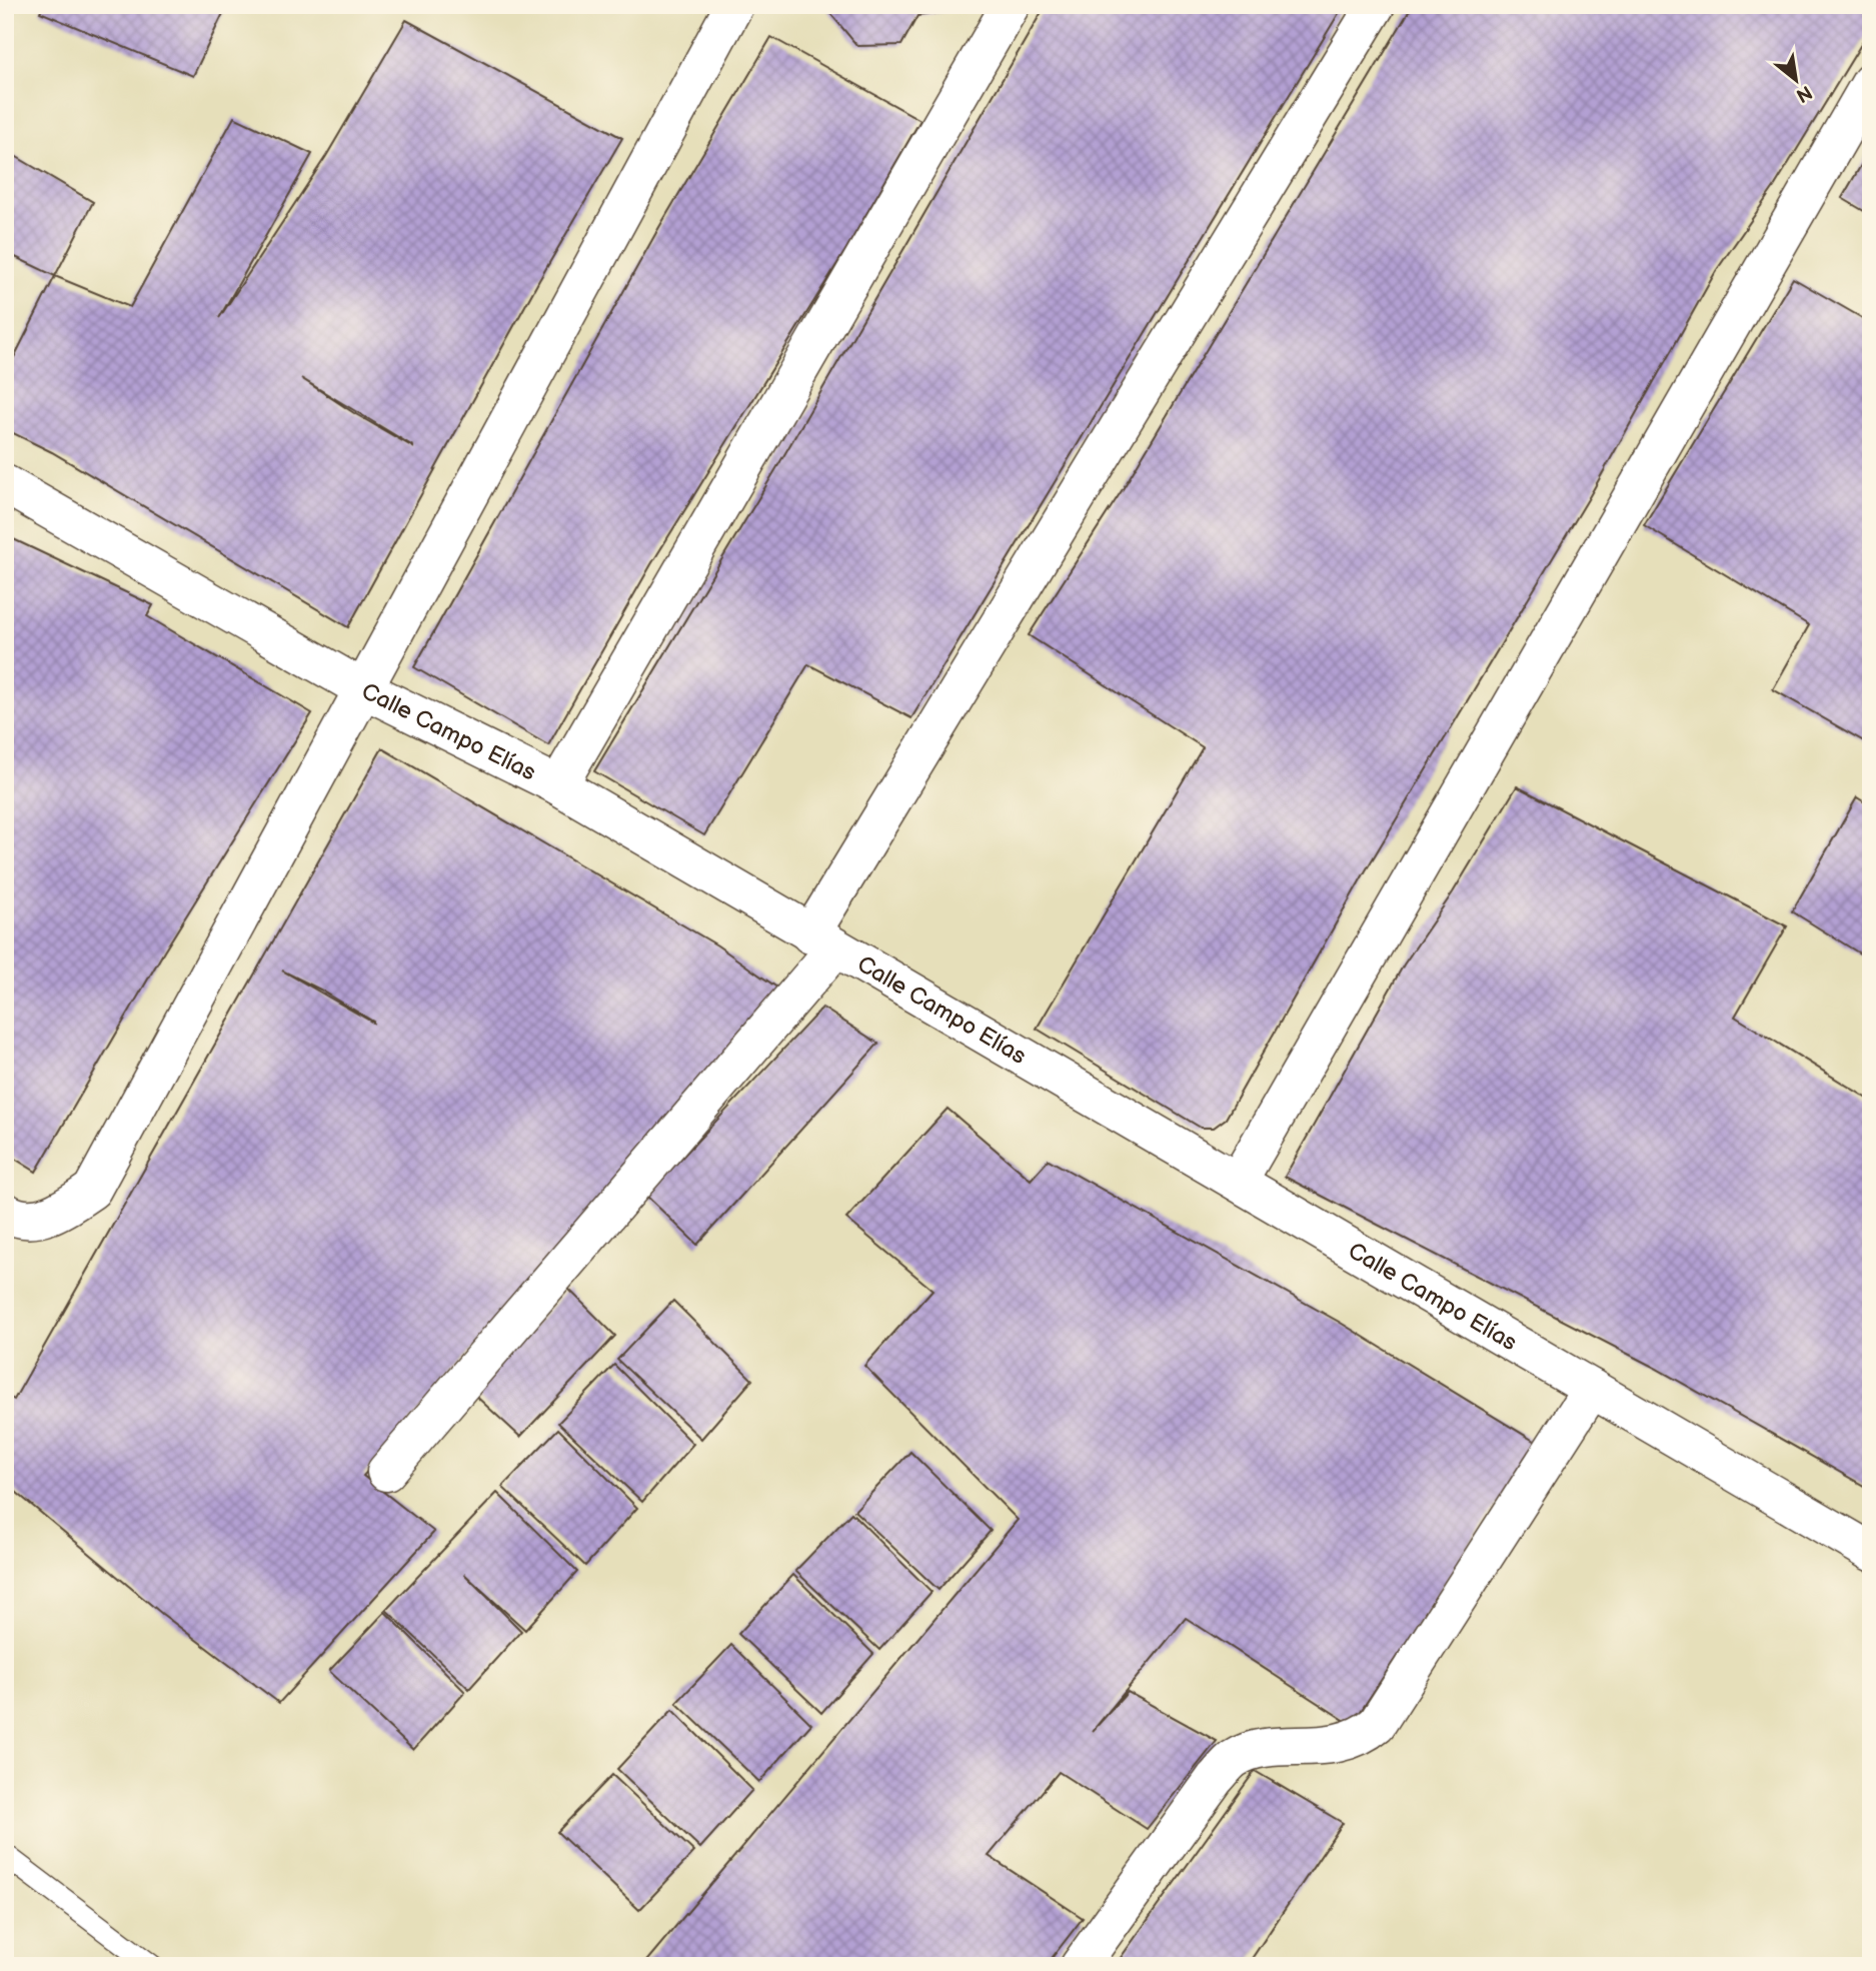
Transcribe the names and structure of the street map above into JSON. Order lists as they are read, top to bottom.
{
  "streets": {
    "street": ["Calle Campo Elías"]
  },
  "north": "bottom right"
}
